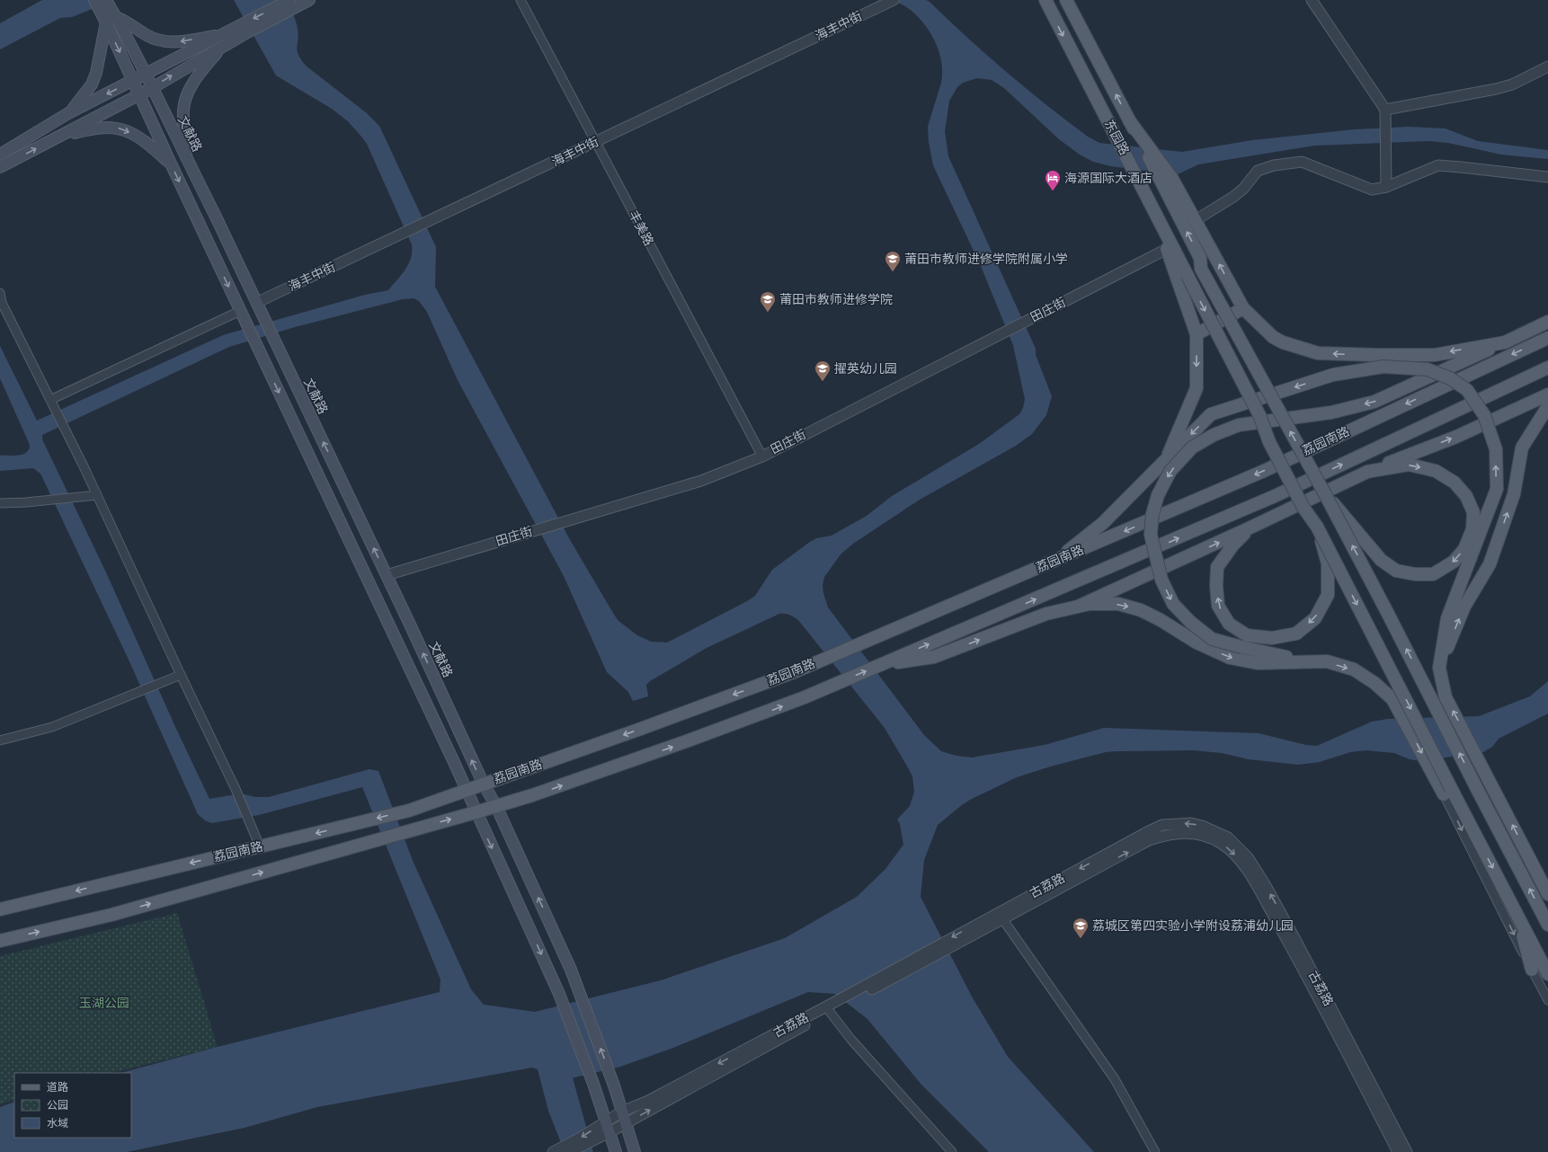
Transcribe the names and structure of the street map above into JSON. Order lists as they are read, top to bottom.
{
  "streets": {
    "main road": ["文献路", "东园路", "荔园南路"],
    "street": [
      "海丰中街",
      "丰美路",
      "田庄街",
      "古荔路"
    ]
  },
  "crossings": [
    ["海丰中街", "文献路"],
    ["海丰中街", "丰美路"],
    ["文献路", "田庄街"],
    ["文献路", "荔园南路"],
    ["文献路", "古荔路"],
    ["丰美路", "田庄街"]
  ],
  "parks": ["玉湖公园"],
  "places": {
    "hotel": ["海源国际大酒店"],
    "school or university": [
      "莆田市教师进修学院附属小学",
      "莆田市教师进修学院",
      "擢英幼儿园",
      "荔城区第四实验小学附设荔浦幼儿园"
    ]
  },
  "legend": ["道路", "公园", "水域"]
}
